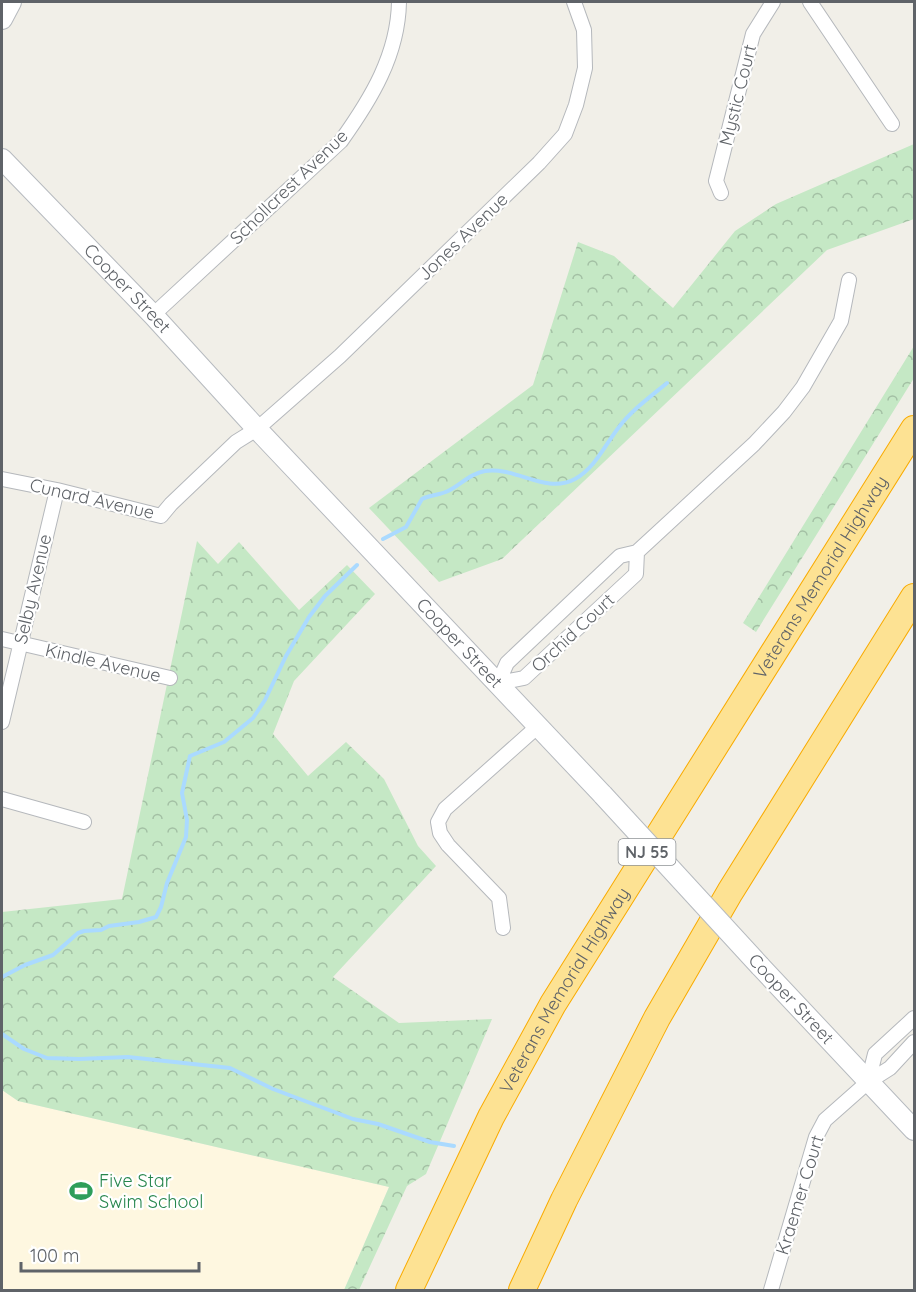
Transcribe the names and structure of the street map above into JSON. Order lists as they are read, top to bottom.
{
  "streets": {
    "highway": ["Veterans Memorial Highway", "NJ 55"],
    "main road": ["Cooper Street"],
    "street": [
      "Mystic Court",
      "Schollcrest Avenue",
      "Jones Avenue",
      "Cunard Avenue",
      "Selby Avenue",
      "Orchid Court",
      "Kindle Avenue",
      "Kraemer Court"
    ]
  },
  "crossings": [
    ["Schollcrest Avenue", "Cooper Street"],
    ["Jones Avenue", "Cooper Street"],
    ["Jones Avenue", "Cunard Avenue"],
    ["Cooper Street", "Cunard Avenue"],
    ["Cooper Street", "Orchid Court"],
    ["Cooper Street", "Kraemer Court"],
    ["Cunard Avenue", "Selby Avenue"],
    ["Selby Avenue", "Kindle Avenue"]
  ],
  "places": {
    "sports": ["Five Star Swim School"]
  },
  "scale_bar": "100 m"
}
